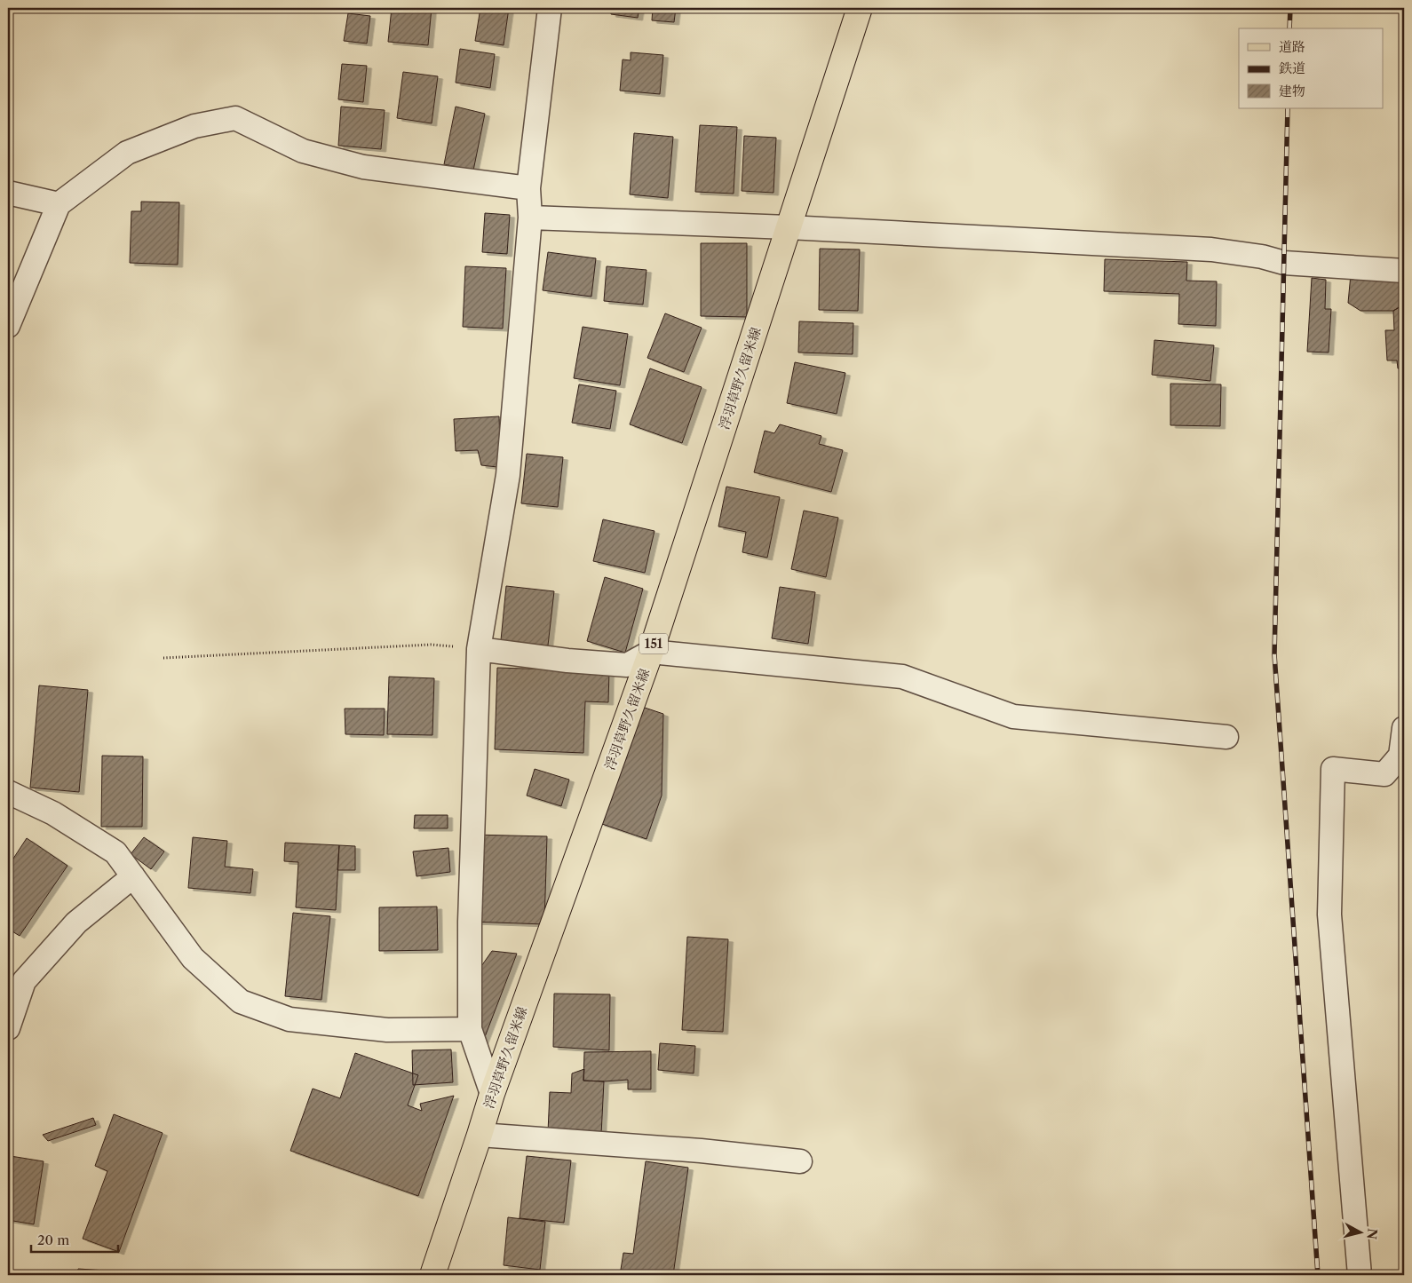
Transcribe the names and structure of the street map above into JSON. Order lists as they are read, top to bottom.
{
  "streets": {
    "main road": ["浮羽草野久留米線", "151"]
  },
  "legend": ["道路", "鉄道", "建物"],
  "scale_bar": "20 m",
  "north": "right"
}
